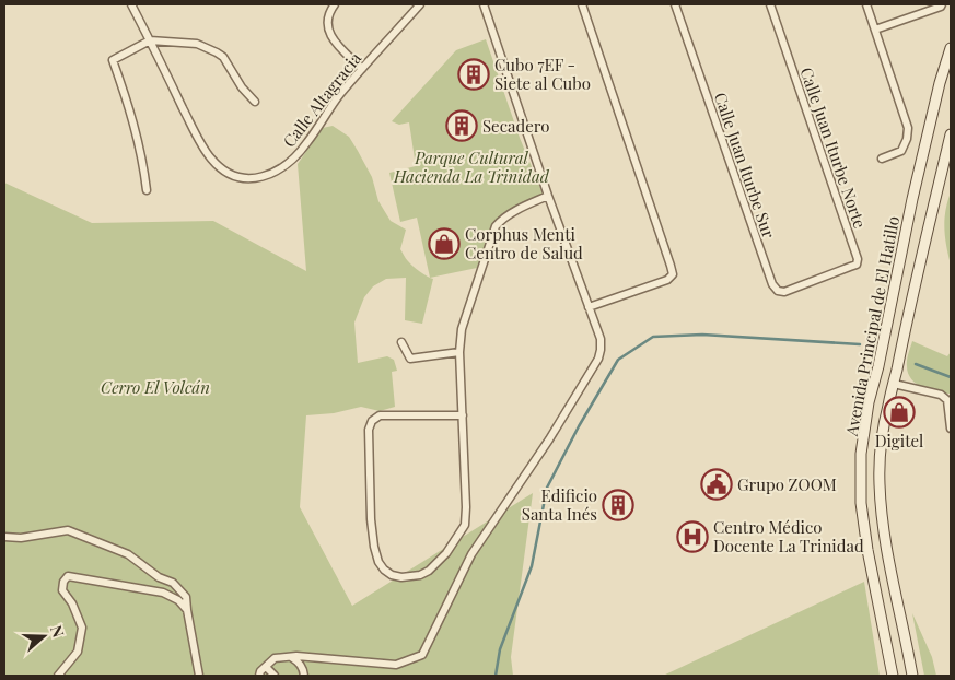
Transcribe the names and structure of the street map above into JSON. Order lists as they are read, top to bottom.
{
  "streets": {
    "main road": ["Avenida Principal de El Hatillo"],
    "street": ["Calle Altagracia", "Calle Juan Iturbe Norte", "Calle Juan Iturbe Sur"]
  },
  "crossings": [
    ["Calle Juan Iturbe Norte", "Calle Juan Iturbe Sur"]
  ],
  "parks": ["Parque Cultural Hacienda La Trinidad", "Cerro El Volcán"],
  "places": {
    "building": ["Cubo 7EF - Siete al Cubo", "Secadero", "Edificio Santa Inés"],
    "shop": ["Corphus Menti Centro de Salud", "Digitel"],
    "public building": ["Grupo ZOOM"],
    "hospital": ["Centro Médico Docente La Trinidad"]
  },
  "north": "right"
}
